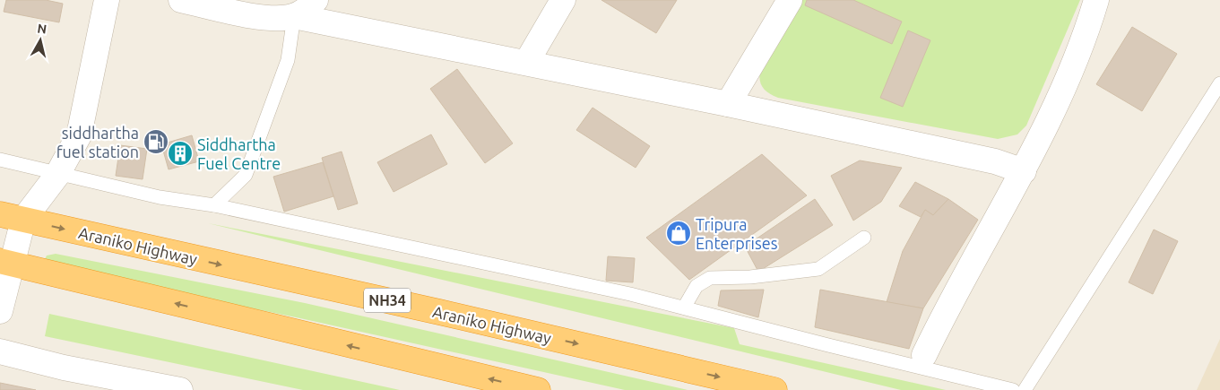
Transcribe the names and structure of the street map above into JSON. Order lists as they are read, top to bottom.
{
  "streets": {
    "highway": ["Araniko Highway", "NH34"]
  },
  "places": {
    "fuel station": ["siddhartha fuel station"],
    "building": ["Siddhartha Fuel Centre"],
    "shop": ["Tripura Enterprises"]
  },
  "north": "top"
}
